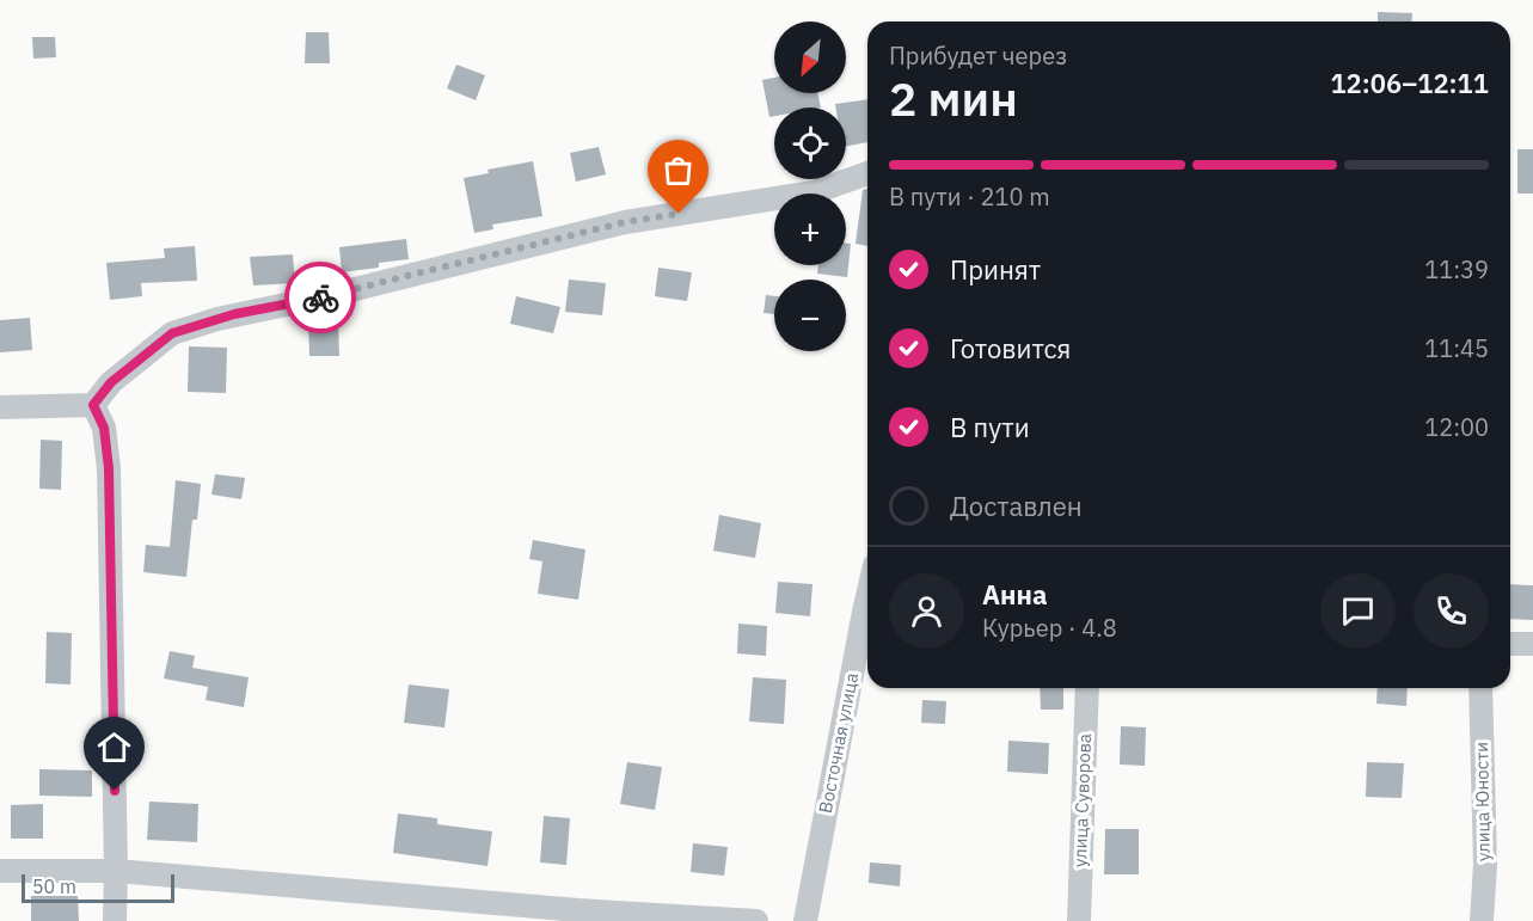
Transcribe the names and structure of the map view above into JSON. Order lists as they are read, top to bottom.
{
  "streets": {
    "street": ["Восточная улица", "улица Суворова", "улица Юности"]
  },
  "scale_bar": "50 m",
  "north": "bottom left",
  "page": {
    "map_buttons": ["+", "−"],
    "heading": ["2 мин", "Прибудет через", "12:06–12:11"],
    "panel": ["Анна", "Курьер · 4.8"],
    "bar": "В пути · 210 m",
    "list": [
      ["Принят", "11:39"],
      ["Готовится", "11:45"],
      ["В пути", "12:00"],
      "Доставлен"
    ],
    "scale": "50 m"
  }
}
